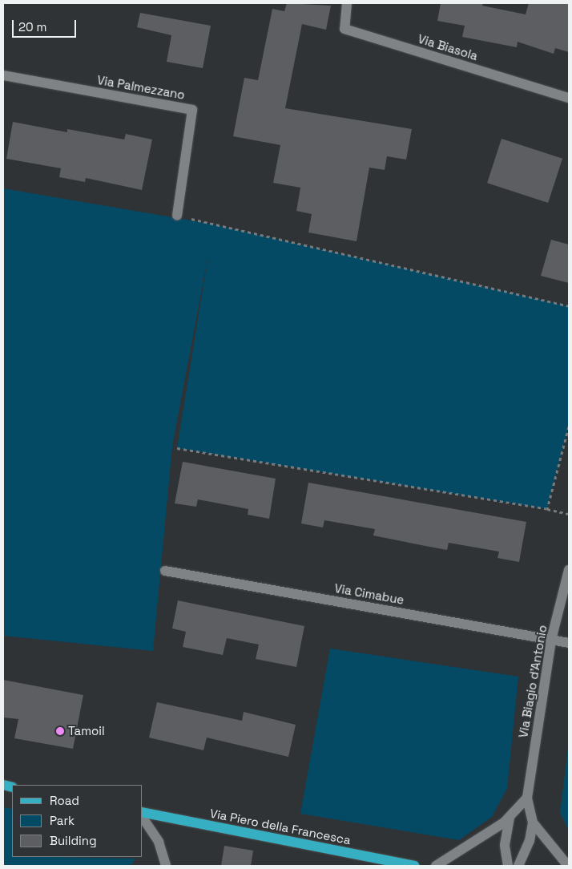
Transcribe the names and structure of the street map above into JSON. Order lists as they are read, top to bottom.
{
  "streets": {
    "main road": ["Via Piero della Francesca"],
    "street": [
      "Via Biasola",
      "Via Palmezzano",
      "Via Cimabue",
      "Via Biagio d'Antonio"
    ]
  },
  "crossings": [
    ["Via Cimabue", "Via Biagio d'Antonio"]
  ],
  "places": ["Tamoil"],
  "legend": ["Road", "Park", "Building"],
  "scale_bar": "20 m"
}
